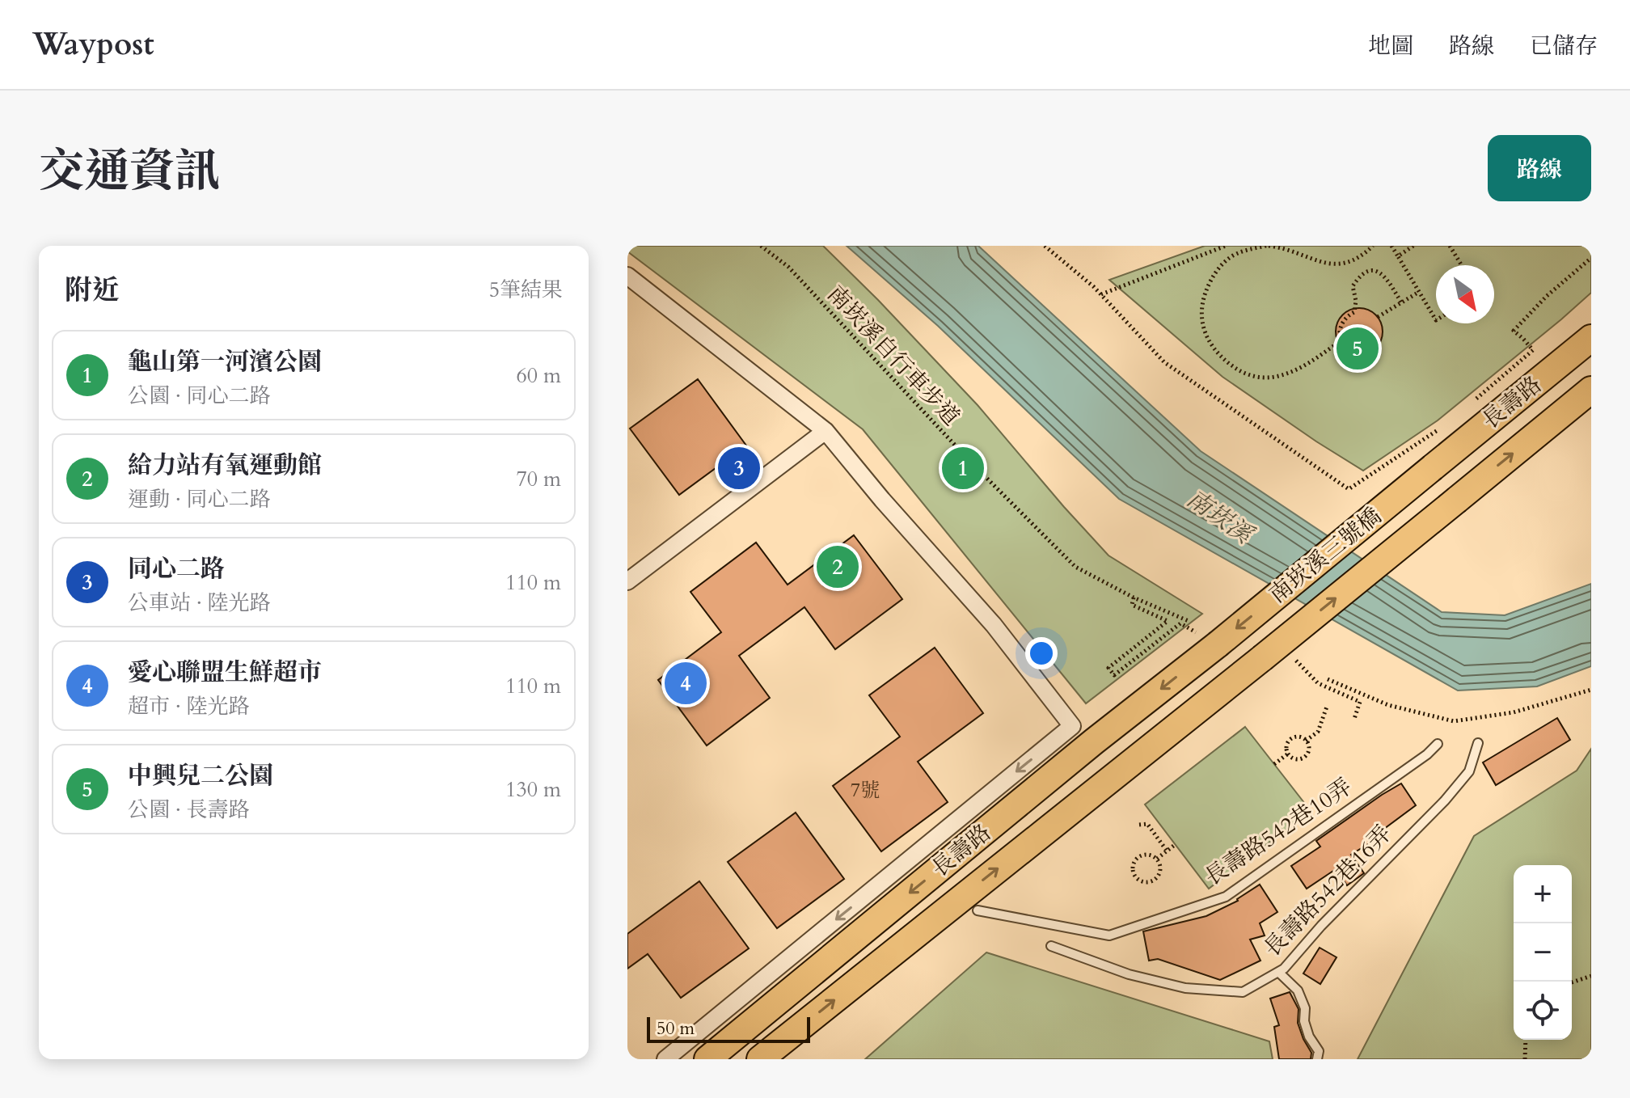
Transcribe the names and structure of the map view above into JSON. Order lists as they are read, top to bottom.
{
  "streets": {
    "main road": ["長壽路", "南崁溪三號橋"],
    "lane": ["長壽路542巷10弄", "長壽路542巷16弄"],
    "path": ["南崁溪自行車步道"]
  },
  "crossings": [
    ["長壽路", "南崁溪三號橋"]
  ],
  "water": ["南崁溪"],
  "house_numbers": ["7號"],
  "scale_bar": "50 m",
  "north": "bottom right",
  "page": {
    "header": "Waypost",
    "nav": ["地圖", "路線", "已儲存"],
    "title": "交通資訊",
    "buttons": "路線",
    "heading": ["附近", "5筆結果"],
    "pins": [
      "5",
      "1",
      "3",
      "2",
      "4"
    ],
    "list": [
      {
        "mark": "1",
        "name": "龜山第一河濱公園",
        "note": "公園 · 同心二路",
        "value": "60 m"
      },
      {
        "mark": "2",
        "name": "給力站有氧運動館",
        "note": "運動 · 同心二路",
        "value": "70 m"
      },
      {
        "mark": "3",
        "name": "同心二路",
        "note": "公車站 · 陸光路",
        "value": "110 m"
      },
      {
        "mark": "4",
        "name": "愛心聯盟生鮮超市",
        "note": "超市 · 陸光路",
        "value": "110 m"
      },
      {
        "mark": "5",
        "name": "中興兒二公園",
        "note": "公園 · 長壽路",
        "value": "130 m"
      }
    ],
    "map_buttons": ["+", "−"],
    "scale": "50 m"
  }
}
